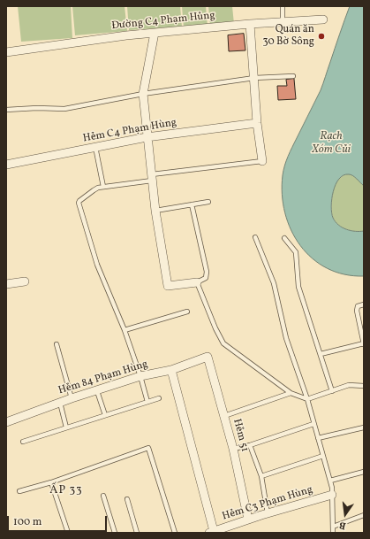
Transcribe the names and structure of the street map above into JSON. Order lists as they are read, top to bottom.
{
  "streets": {
    "street": [
      "Đường C4 Phạm Hủng",
      "Hẻm C4 Phạm Hùng",
      "Hẻm 84 Phạm Hùng",
      "Hẻm 51",
      "Hẻm C3 Phạm Hùng"
    ]
  },
  "crossings": [
    ["Hẻm 84 Phạm Hùng", "Hẻm 51"],
    ["Hẻm 51", "Hẻm C3 Phạm Hùng"]
  ],
  "districts": ["ẤP 33"],
  "water": ["Rạch Xóm Củi"],
  "places": ["Quán ăn 30 Bờ Sông"],
  "scale_bar": "100 m",
  "north": "bottom"
}
